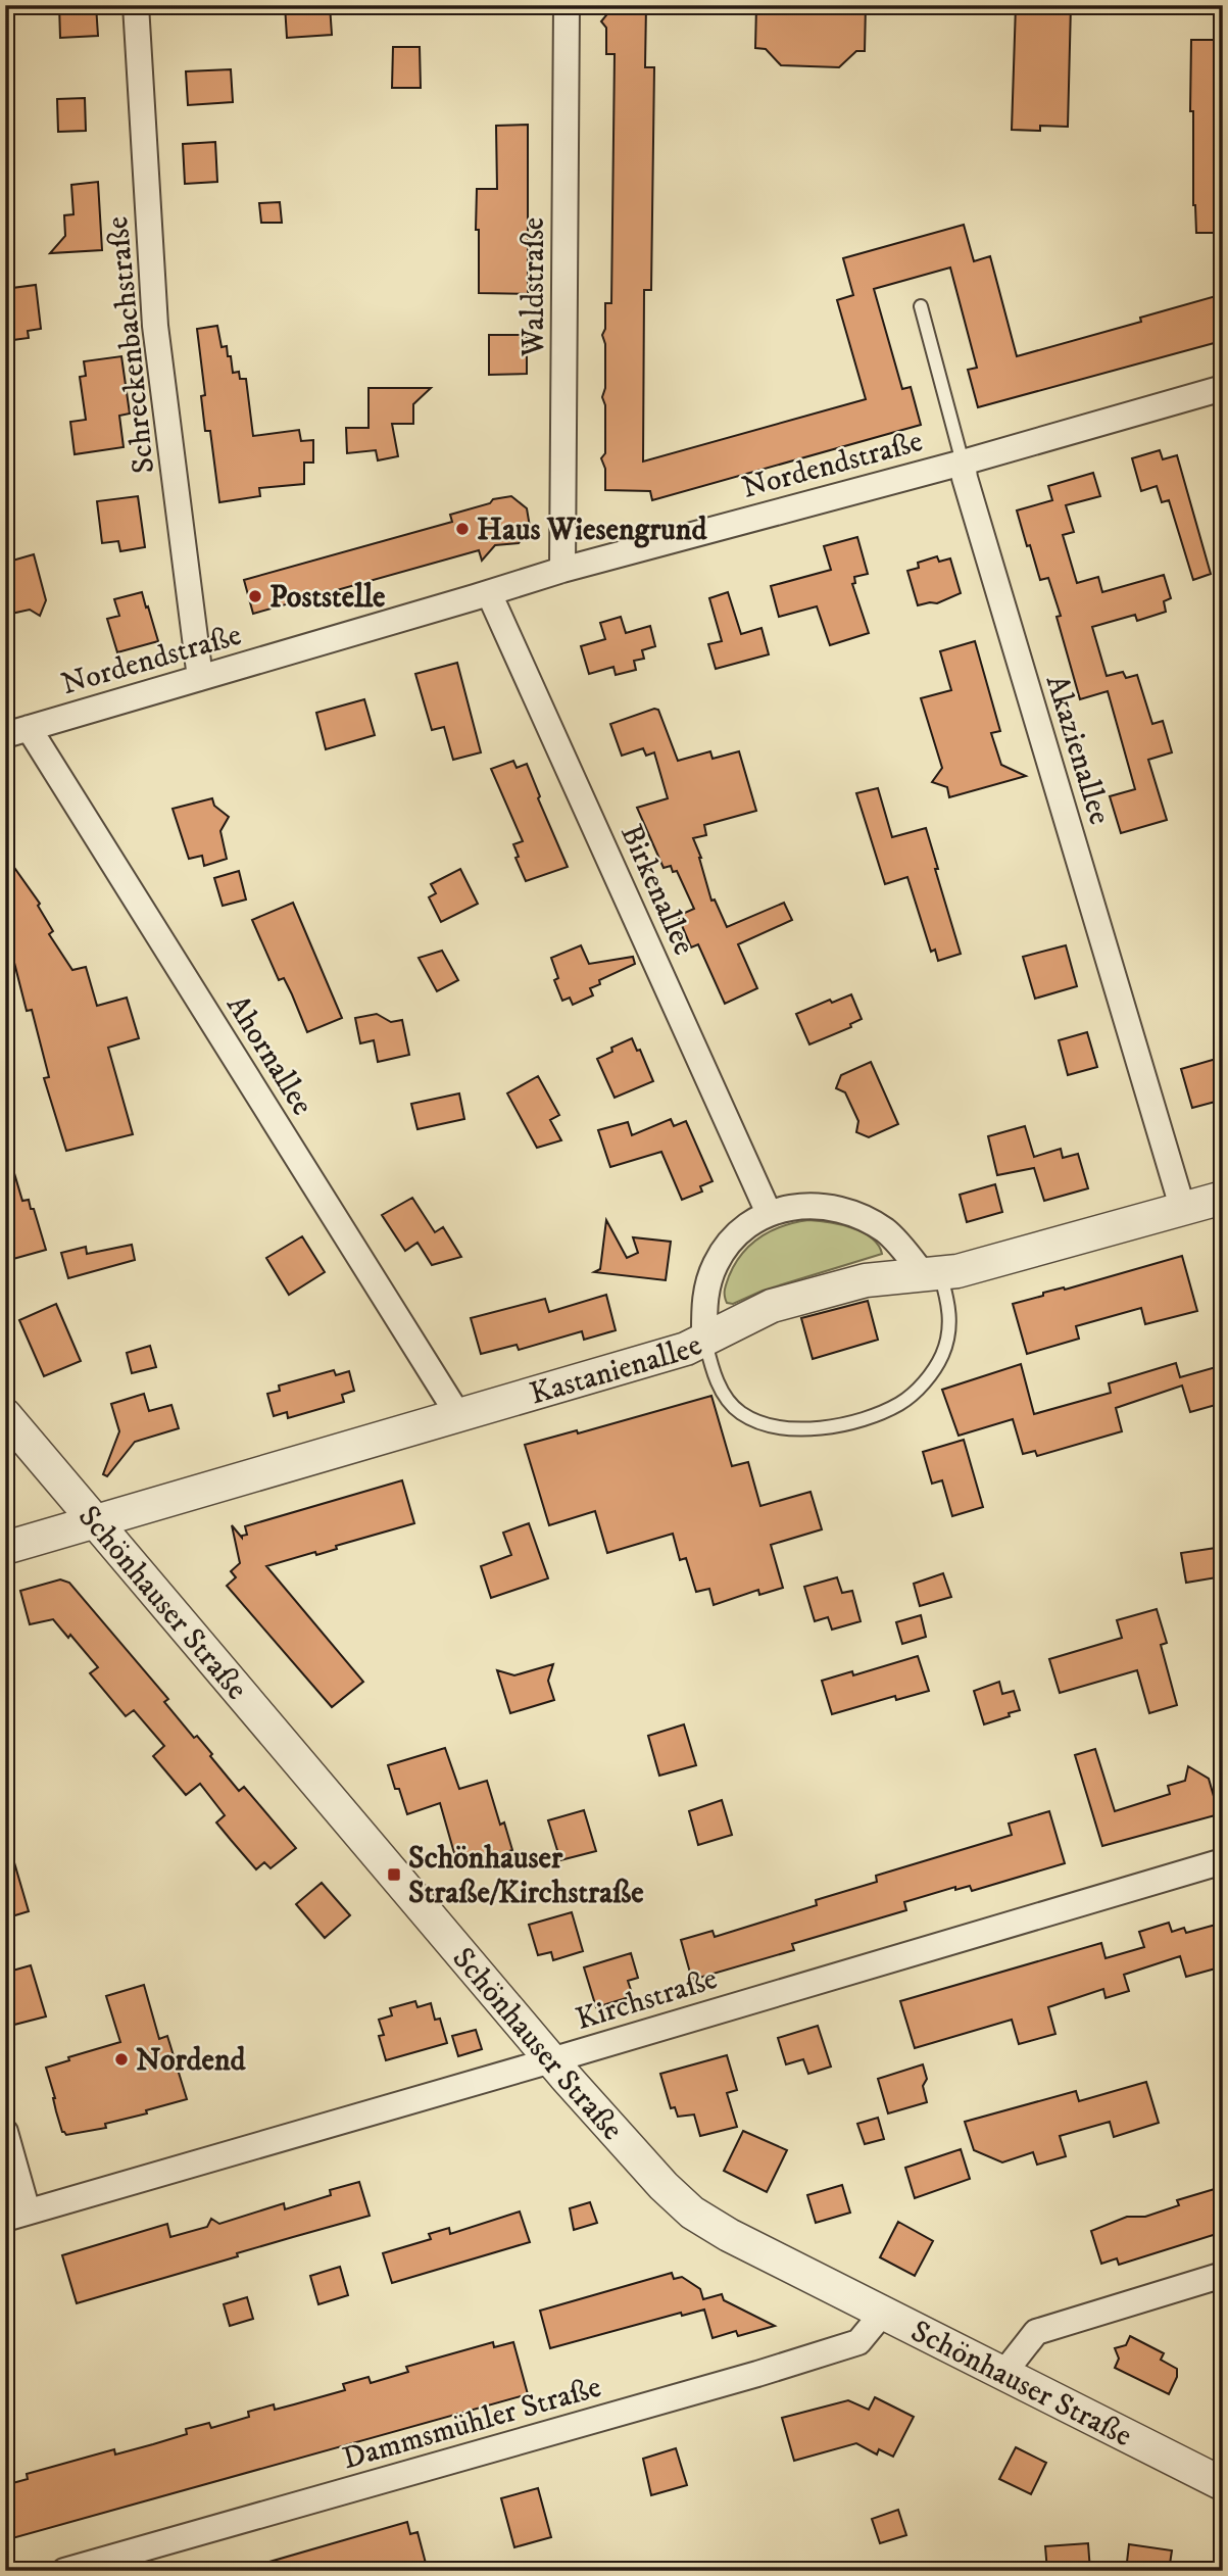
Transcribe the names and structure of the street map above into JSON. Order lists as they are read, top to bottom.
{
  "streets": {
    "street": [
      "Waldstraße",
      "Schreckenbachstraße",
      "Nordendstraße",
      "Akazienallee",
      "Birkenallee",
      "Ahornallee",
      "Kastanienallee",
      "Schönhauser Straße",
      "Kirchstraße",
      "Dammsmühler Straße"
    ]
  },
  "crossings": [
    ["Waldstraße", "Nordendstraße"],
    ["Schreckenbachstraße", "Nordendstraße"],
    ["Nordendstraße", "Akazienallee"],
    ["Nordendstraße", "Birkenallee"],
    ["Nordendstraße", "Ahornallee"],
    ["Akazienallee", "Kastanienallee"],
    ["Ahornallee", "Kastanienallee"],
    ["Kastanienallee", "Schönhauser Straße"],
    ["Schönhauser Straße", "Kirchstraße"],
    ["Schönhauser Straße", "Dammsmühler Straße"]
  ],
  "places": {
    "other": ["Haus Wiesengrund", "Poststelle", "Nordend"],
    "transit": ["Schönhauser Straße/Kirchstraße"]
  }
}
